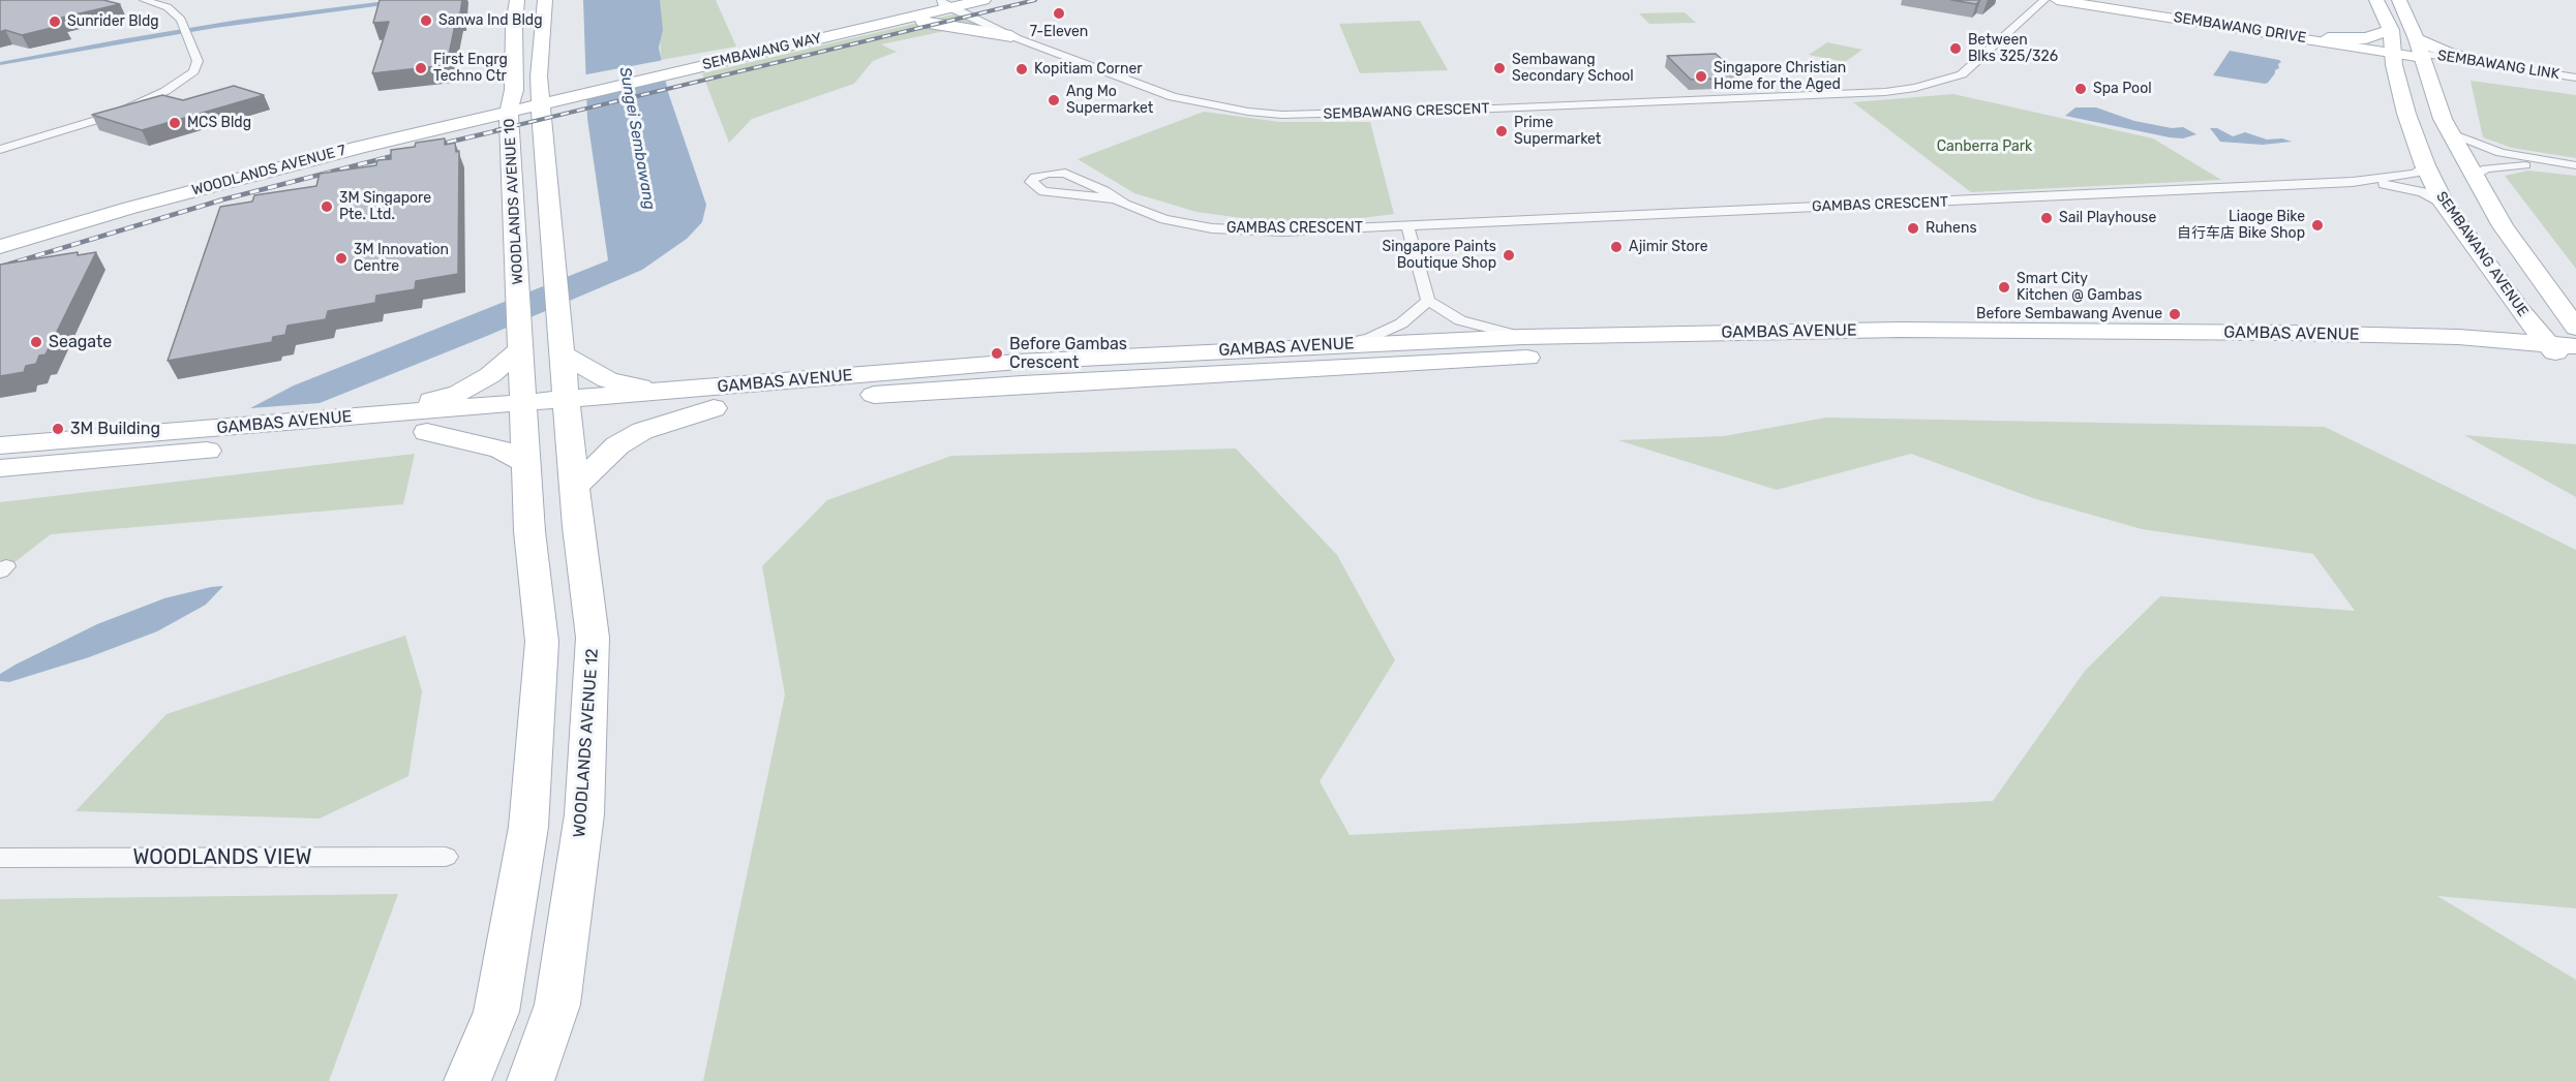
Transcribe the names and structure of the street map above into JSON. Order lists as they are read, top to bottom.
{
  "streets": {
    "main road": [
      "SEMBAWANG DRIVE",
      "SEMBAWANG WAY",
      "WOODLANDS AVENUE 7",
      "WOODLANDS AVENUE 10",
      "SEMBAWANG AVENUE",
      "GAMBAS AVENUE",
      "WOODLANDS AVENUE 12"
    ],
    "street": [
      "SEMBAWANG LINK",
      "SEMBAWANG CRESCENT",
      "GAMBAS CRESCENT",
      "WOODLANDS VIEW"
    ]
  },
  "crossings": [
    ["SEMBAWANG WAY", "SEMBAWANG CRESCENT"],
    ["SEMBAWANG WAY", "WOODLANDS AVENUE 7"],
    ["SEMBAWANG WAY", "WOODLANDS AVENUE 10"],
    ["WOODLANDS AVENUE 7", "WOODLANDS AVENUE 10"],
    ["WOODLANDS AVENUE 10", "GAMBAS AVENUE"],
    ["WOODLANDS AVENUE 10", "WOODLANDS AVENUE 12"],
    ["GAMBAS CRESCENT", "SEMBAWANG AVENUE"],
    ["SEMBAWANG AVENUE", "GAMBAS AVENUE"],
    ["GAMBAS AVENUE", "WOODLANDS AVENUE 12"]
  ],
  "water": ["Sungei Sembawang"],
  "parks": ["Canberra Park"],
  "places": [
    "7-Eleven",
    "Sanwa Ind Bldg",
    "Sunrider Bldg",
    "Between Blks 325/326",
    "First Engrg Techno Ctr",
    "Sembawang Secondary School",
    "Kopitiam Corner",
    "Singapore Christian Home for the Aged",
    "Spa Pool",
    "Ang Mo Supermarket",
    "MCS Bldg",
    "Prime Supermarket",
    "3M Singapore Pte. Ltd.",
    "Sail Playhouse",
    "Liaoge Bike 自行车店 Bike Shop",
    "Ruhens",
    "Ajimir Store",
    "Singapore Paints Boutique Shop",
    "3M Innovation Centre",
    "Smart City Kitchen @ Gambas",
    "Before Sembawang Avenue",
    "Seagate",
    "Before Gambas Crescent",
    "3M Building"
  ]
}
